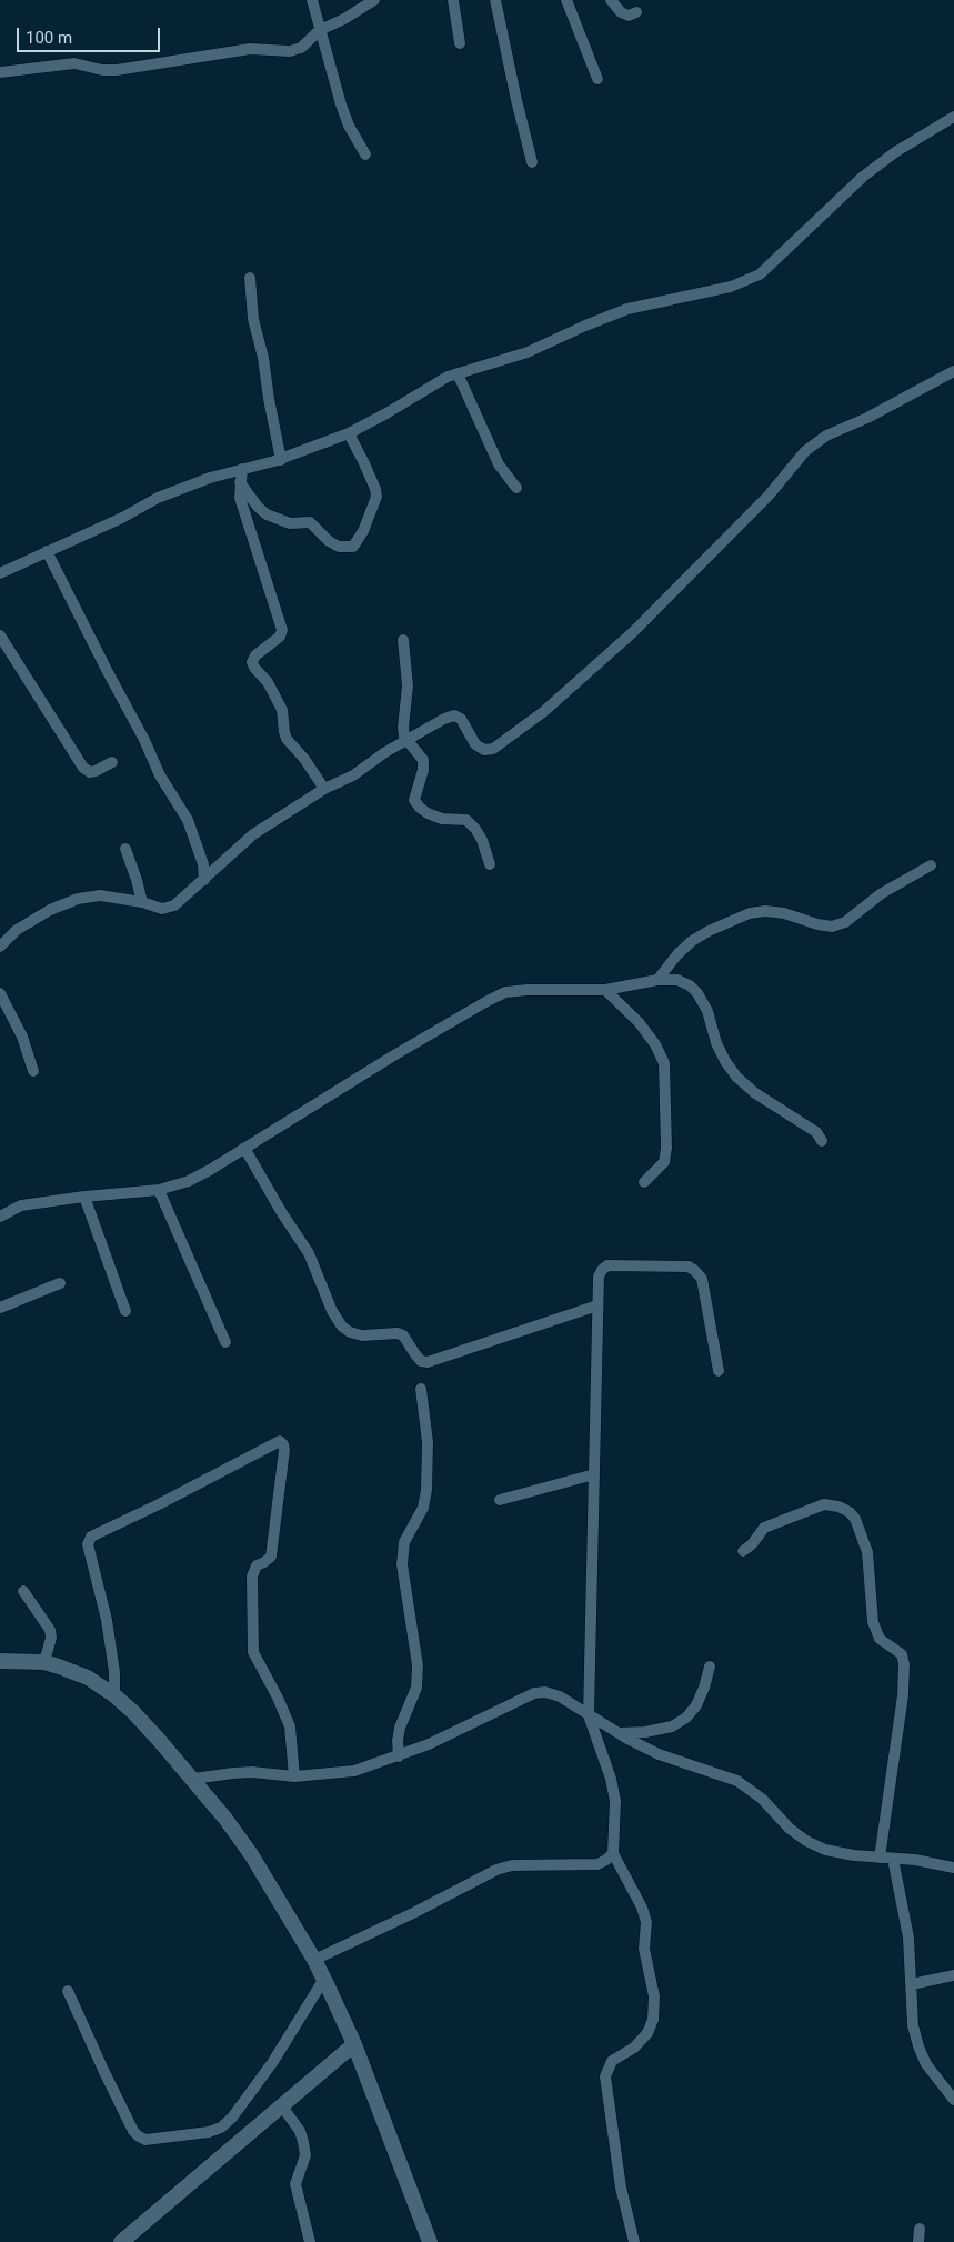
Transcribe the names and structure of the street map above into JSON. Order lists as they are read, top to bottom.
{
  "scale_bar": "100 m"
}
